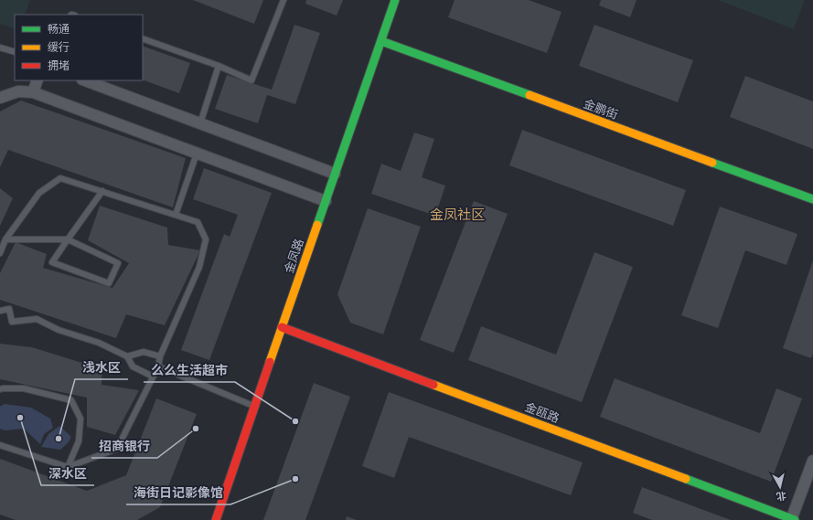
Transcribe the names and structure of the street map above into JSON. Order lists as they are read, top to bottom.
{
  "streets": {
    "street": ["金鹏街", "金凤路", "金瓯路"]
  },
  "crossings": [
    ["金鹏街", "金凤路"],
    ["金凤路", "金瓯路"]
  ],
  "districts": ["金凤社区"],
  "places": [
    "深水区",
    "么么生活超市",
    "招商银行",
    "浅水区",
    "海街日记影像馆"
  ],
  "legend": ["畅通", "缓行", "拥堵"],
  "north": "bottom"
}
